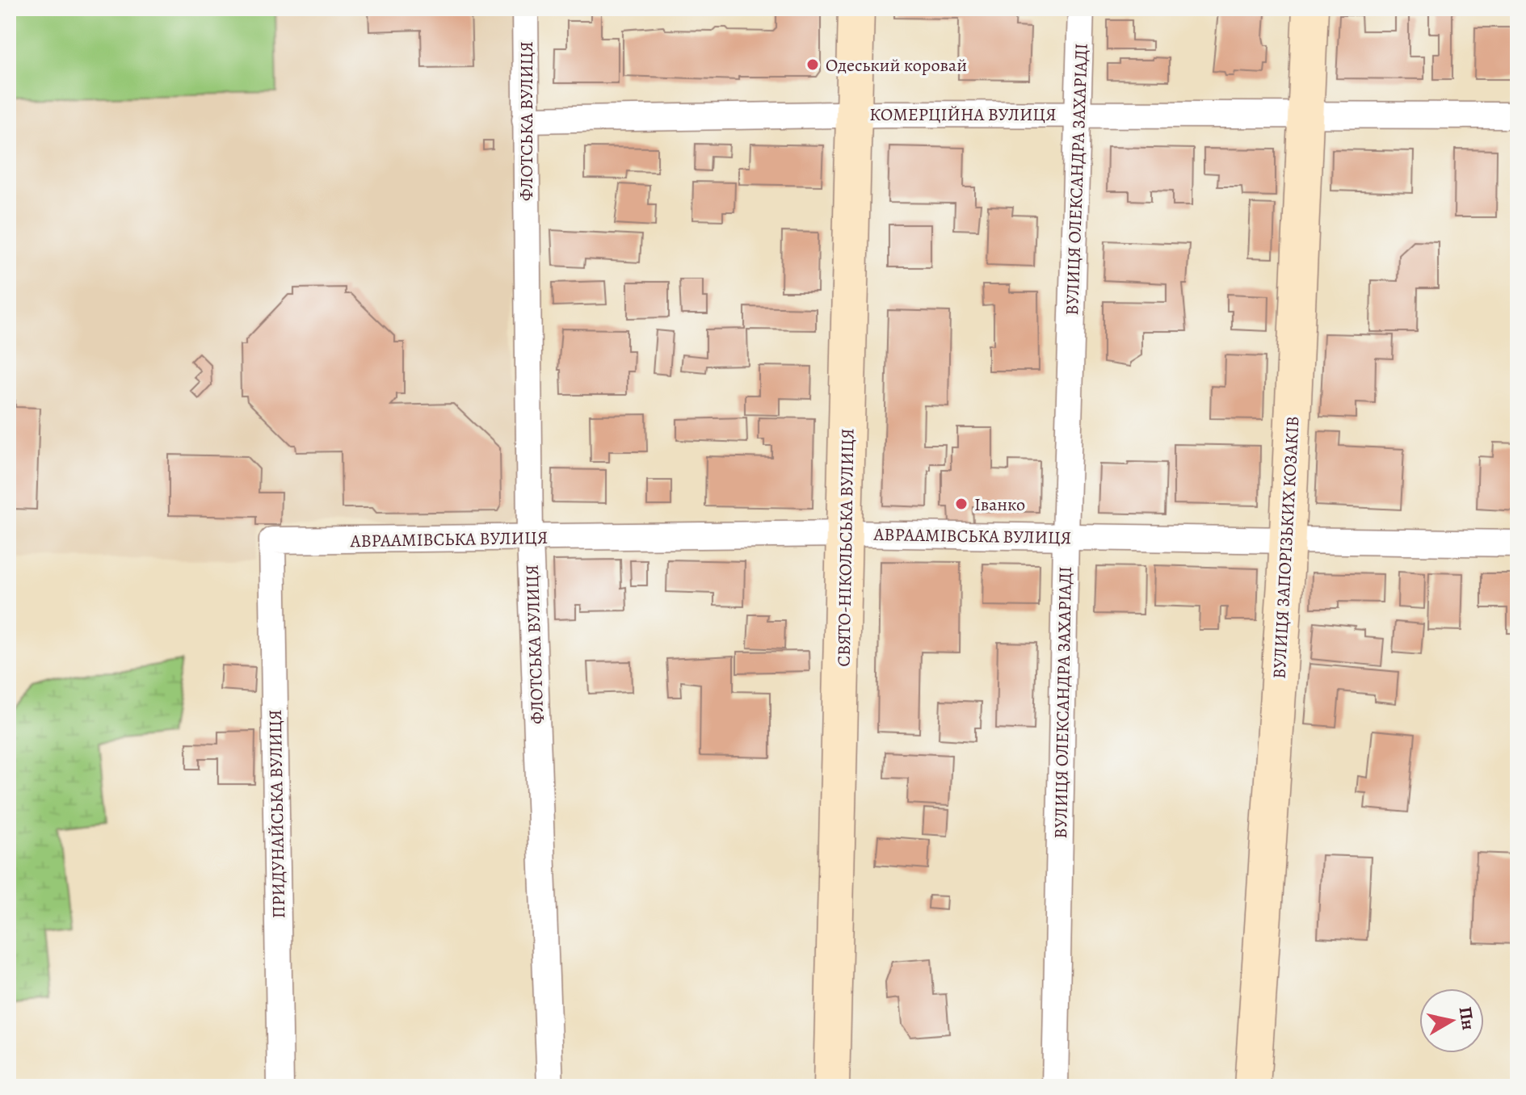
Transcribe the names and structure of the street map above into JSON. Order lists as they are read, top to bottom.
{
  "streets": {
    "main road": ["СВЯТО-НІКОЛЬСЬКА ВУЛИЦЯ", "ВУЛИЦЯ ЗАПОРІЗЬКИХ КОЗАКІВ"],
    "street": [
      "КОМЕРЦІЙНА ВУЛИЦЯ",
      "ФЛОТСЬКА ВУЛИЦЯ",
      "ВУЛИЦЯ ОЛЕКСАНДРА ЗАХАРІАДІ",
      "АВРААМІВСЬКА ВУЛИЦЯ",
      "ПРИДУНАЙСЬКА ВУЛИЦЯ"
    ]
  },
  "crossings": [
    ["КОМЕРЦІЙНА ВУЛИЦЯ", "ФЛОТСЬКА ВУЛИЦЯ"],
    ["КОМЕРЦІЙНА ВУЛИЦЯ", "ВУЛИЦЯ ОЛЕКСАНДРА ЗАХАРІАДІ"],
    ["КОМЕРЦІЙНА ВУЛИЦЯ", "СВЯТО-НІКОЛЬСЬКА ВУЛИЦЯ"],
    ["КОМЕРЦІЙНА ВУЛИЦЯ", "ВУЛИЦЯ ЗАПОРІЗЬКИХ КОЗАКІВ"],
    ["ФЛОТСЬКА ВУЛИЦЯ", "АВРААМІВСЬКА ВУЛИЦЯ"],
    ["ВУЛИЦЯ ОЛЕКСАНДРА ЗАХАРІАДІ", "АВРААМІВСЬКА ВУЛИЦЯ"],
    ["АВРААМІВСЬКА ВУЛИЦЯ", "СВЯТО-НІКОЛЬСЬКА ВУЛИЦЯ"],
    ["АВРААМІВСЬКА ВУЛИЦЯ", "ВУЛИЦЯ ЗАПОРІЗЬКИХ КОЗАКІВ"],
    ["АВРААМІВСЬКА ВУЛИЦЯ", "ПРИДУНАЙСЬКА ВУЛИЦЯ"]
  ],
  "places": ["Одеський коровай", "Іванко"],
  "north": "right"
}
